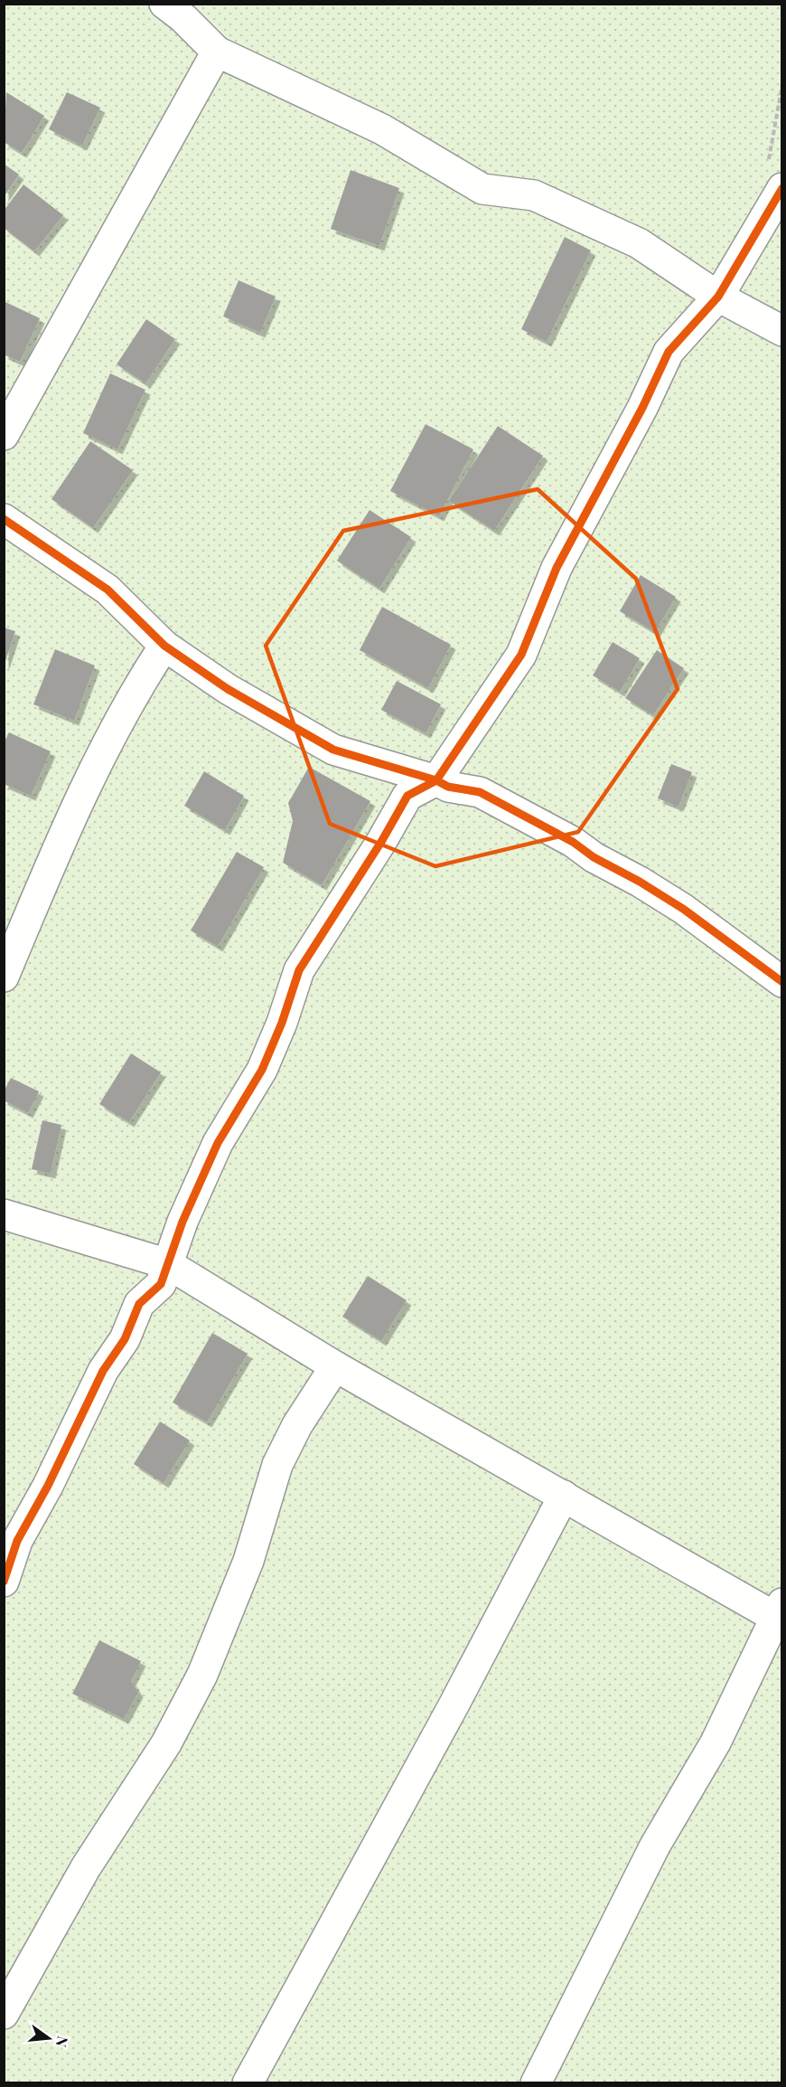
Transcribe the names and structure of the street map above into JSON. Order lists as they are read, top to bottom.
{
  "north": "right"
}
